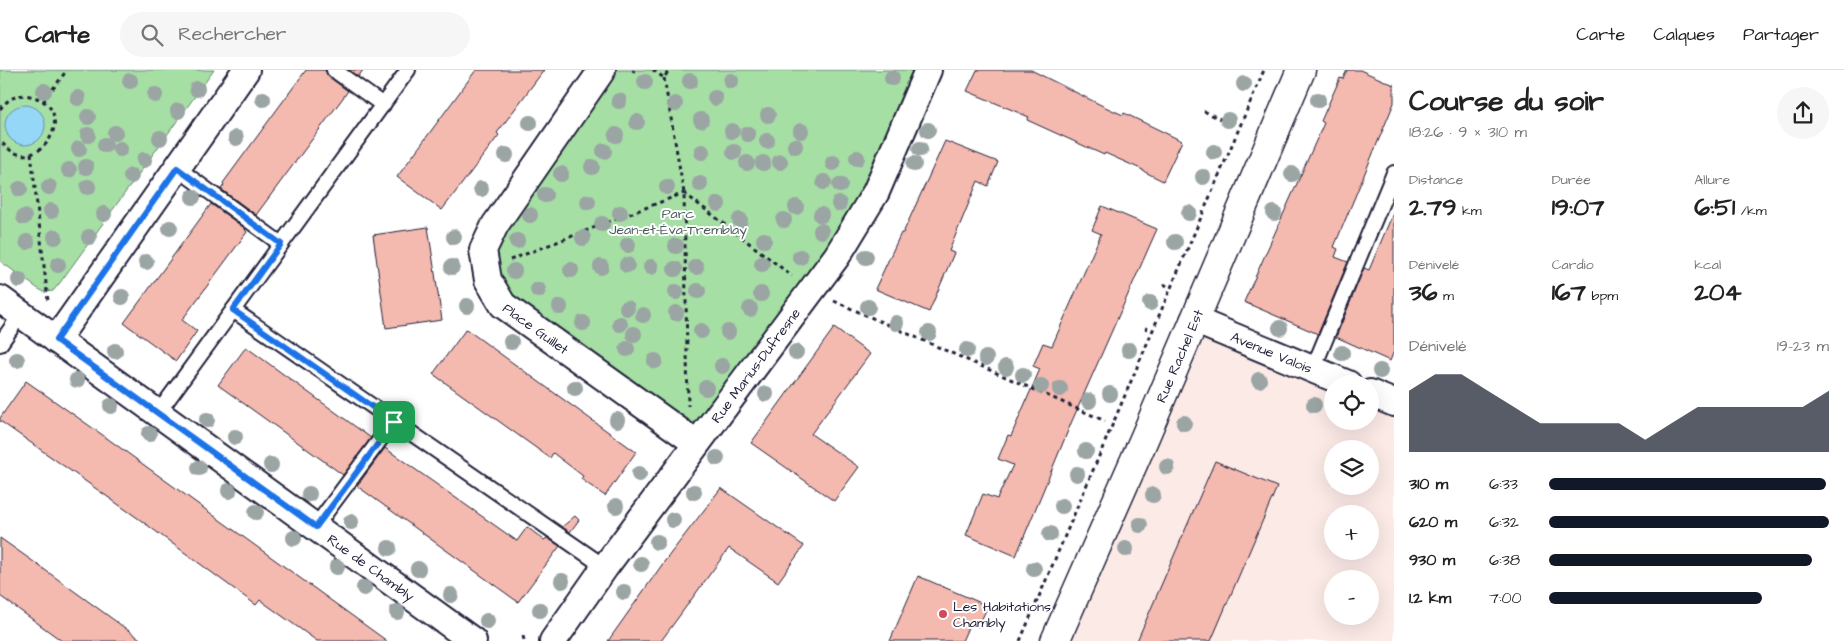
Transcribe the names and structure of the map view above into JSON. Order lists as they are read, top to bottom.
{
  "streets": {
    "main road": ["Rue Rachel Est"],
    "street": [
      "Place Guillet",
      "Avenue Valois",
      "Rue Marius-Dufresne",
      "Rue de Chambly"
    ]
  },
  "crossings": [
    ["Place Guillet", "Rue Marius-Dufresne"],
    ["Avenue Valois", "Rue Rachel Est"]
  ],
  "parks": ["Parc Jean-et-Éva-Tremblay"],
  "places": ["Les Habitations Chambly"],
  "page": {
    "header": "Carte",
    "search": "Rechercher",
    "nav": ["Carte", "Calques", "Partager"],
    "heading": ["Course du soir", "18:26 · 9 × 310 m"],
    "stats": [
      ["Distance", "2.79 km"],
      ["Durée", "19:07"],
      ["Allure", "6:51 /km"],
      ["Dénivelé", "36 m"],
      ["Cardio", "167 bpm"],
      ["kcal", "204"]
    ],
    "chart": ["Dénivelé", "19–23 m"],
    "map_buttons": ["+", "−"],
    "list": [
      {
        "name": "310 m",
        "note": "6:33"
      },
      {
        "name": "620 m",
        "note": "6:32"
      },
      {
        "name": "930 m",
        "note": "6:38"
      },
      {
        "name": "1.2 km",
        "note": "7:00"
      }
    ]
  }
}
